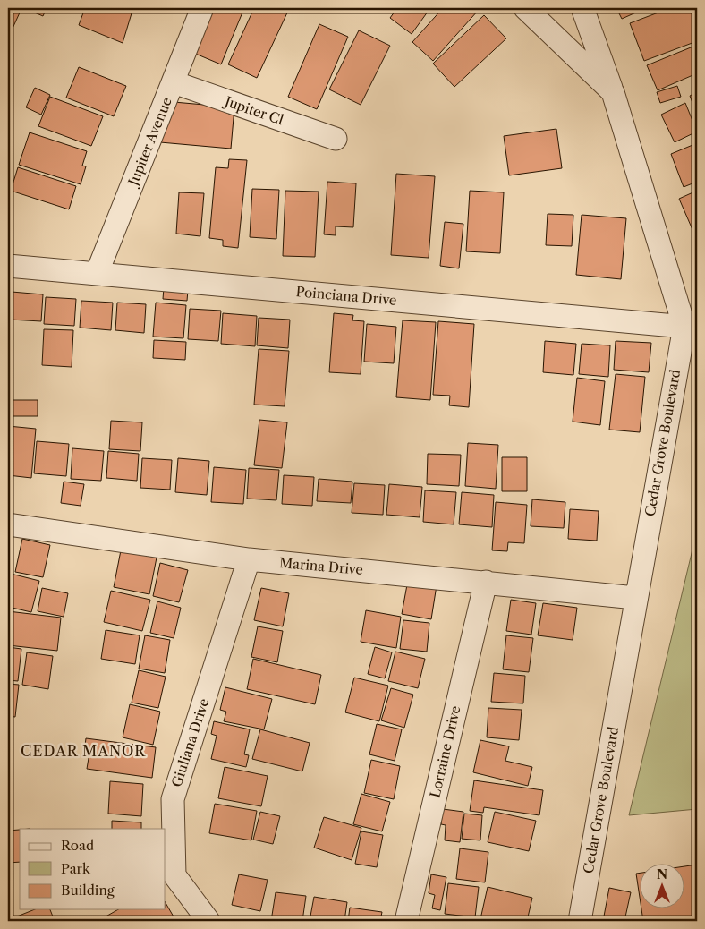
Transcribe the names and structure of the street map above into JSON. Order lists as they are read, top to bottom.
{
  "streets": {
    "street": [
      "Jupiter Cl",
      "Jupiter Avenue",
      "Poinciana Drive",
      "Cedar Grove Boulevard",
      "Marina Drive",
      "Giuliana Drive",
      "Lorraine Drive"
    ]
  },
  "crossings": [
    ["Jupiter Cl", "Jupiter Avenue"],
    ["Jupiter Avenue", "Poinciana Drive"],
    ["Poinciana Drive", "Cedar Grove Boulevard"],
    ["Cedar Grove Boulevard", "Marina Drive"],
    ["Marina Drive", "Giuliana Drive"],
    ["Marina Drive", "Lorraine Drive"]
  ],
  "districts": ["CEDAR MANOR"],
  "legend": ["Road", "Park", "Building"],
  "north": "top"
}
